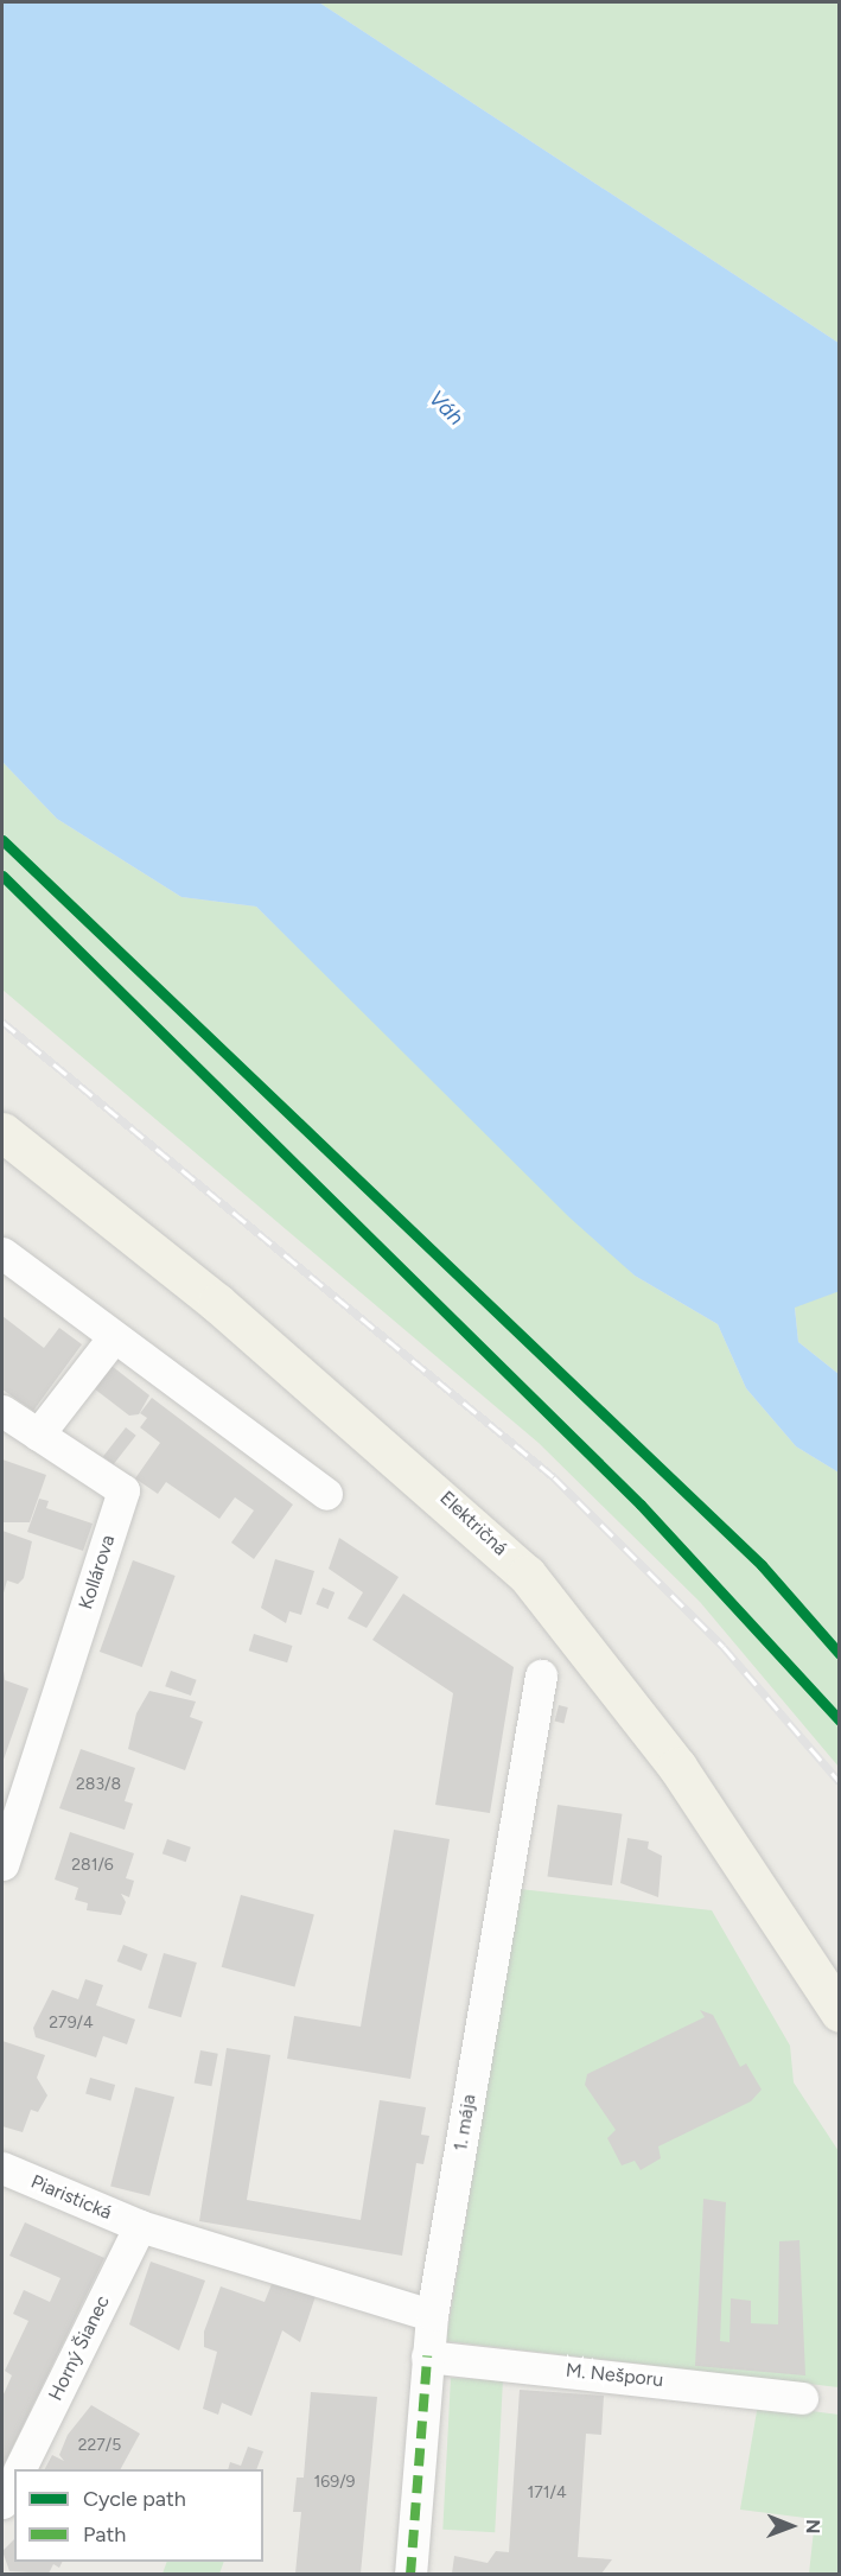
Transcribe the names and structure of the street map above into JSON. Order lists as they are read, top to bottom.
{
  "streets": {
    "main road": ["Električná"],
    "street": [
      "Kollárova",
      "1. mája",
      "Piaristická",
      "Horný Šianec",
      "M. Nešporu"
    ]
  },
  "crossings": [
    ["1. mája", "M. Nešporu"],
    ["Piaristická", "Horný Šianec"]
  ],
  "water": ["Váh"],
  "house_numbers": [
    "283/8",
    "281/6",
    "279/4",
    "227/5",
    "169/9",
    "171/4"
  ],
  "legend": ["Cycle path", "Path"],
  "north": "right"
}
